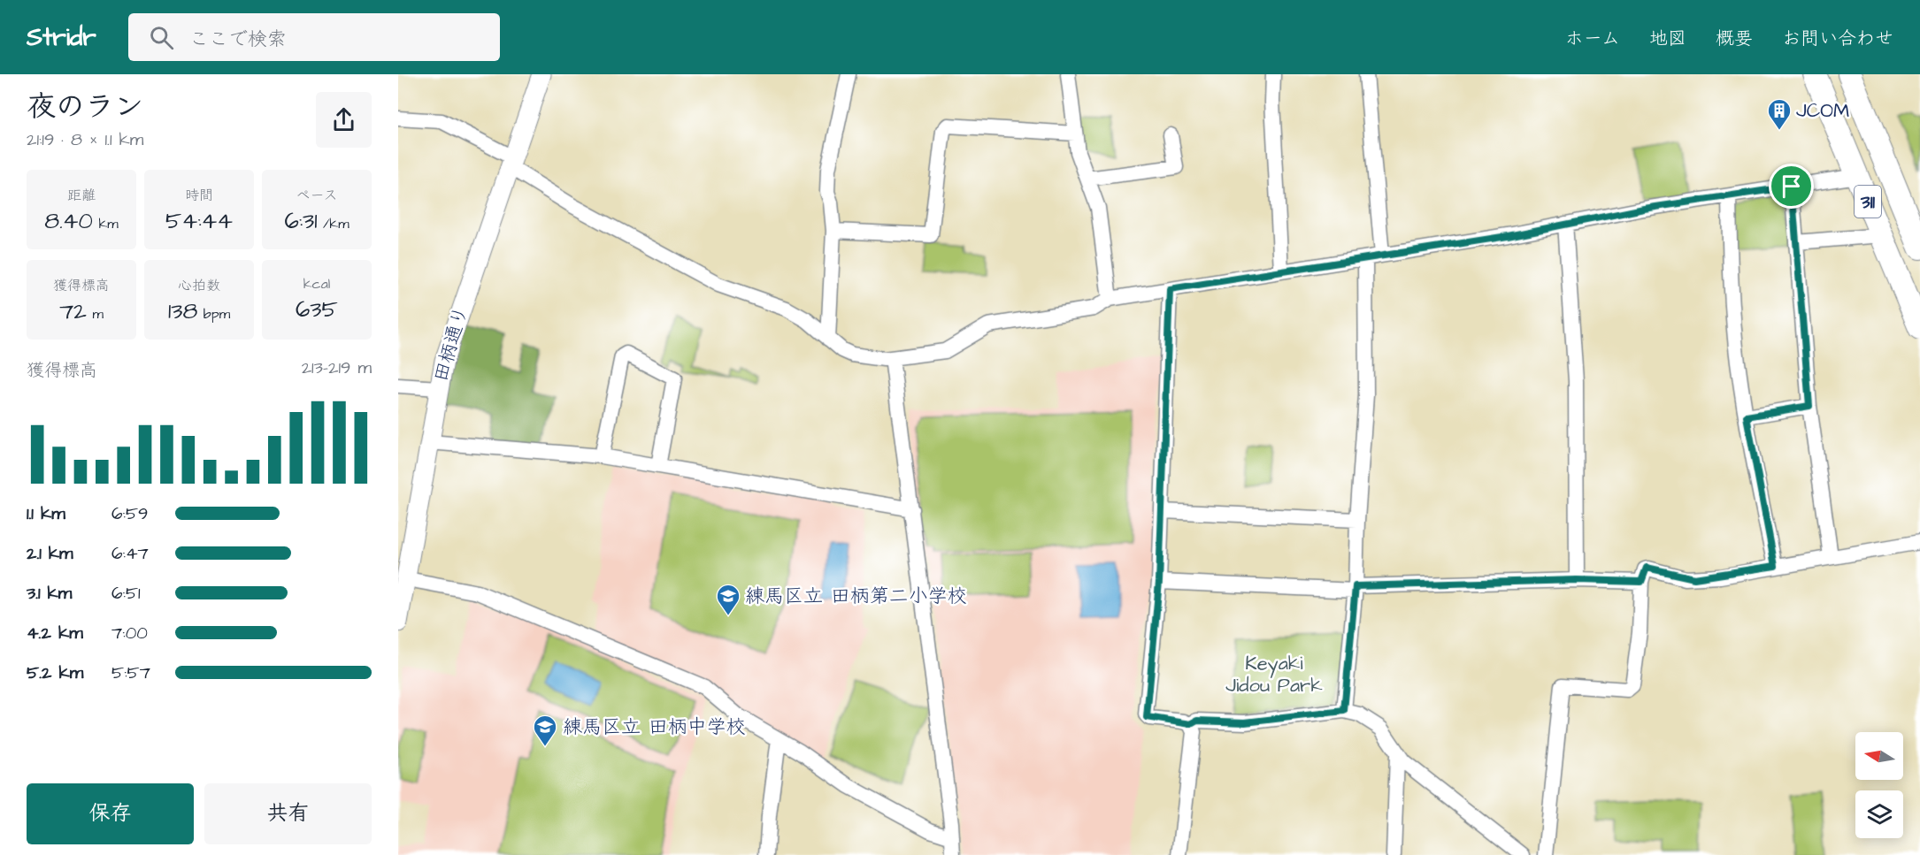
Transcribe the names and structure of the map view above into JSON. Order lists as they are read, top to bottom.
{
  "streets": {
    "main road": ["311"],
    "street": ["田柄通り"]
  },
  "parks": ["Keyaki Jidou Park"],
  "places": {
    "building": ["JCOM"],
    "school or university": ["練馬区立 田柄第二小学校", "練馬区立 田柄中学校"]
  },
  "north": "left",
  "page": {
    "header": "Stridr",
    "search": "ここで検索",
    "nav": [
      "ホーム",
      "地図",
      "概要",
      "お問い合わせ"
    ],
    "heading": ["夜のラン", "21:19 · 8 × 1.1 km"],
    "stats": [
      ["距離", "8.40 km"],
      ["時間", "54:44"],
      ["ペース", "6:31 /km"],
      ["獲得標高", "72 m"],
      ["心拍数", "138 bpm"],
      ["kcal", "635"]
    ],
    "chart": ["獲得標高", "213–219 m"],
    "list": [
      {
        "name": "1.1 km",
        "note": "6:59"
      },
      {
        "name": "2.1 km",
        "note": "6:47"
      },
      {
        "name": "3.1 km",
        "note": "6:51"
      },
      {
        "name": "4.2 km",
        "note": "7:00"
      },
      {
        "name": "5.2 km",
        "note": "5:57"
      }
    ],
    "buttons": ["保存", "共有"]
  }
}
